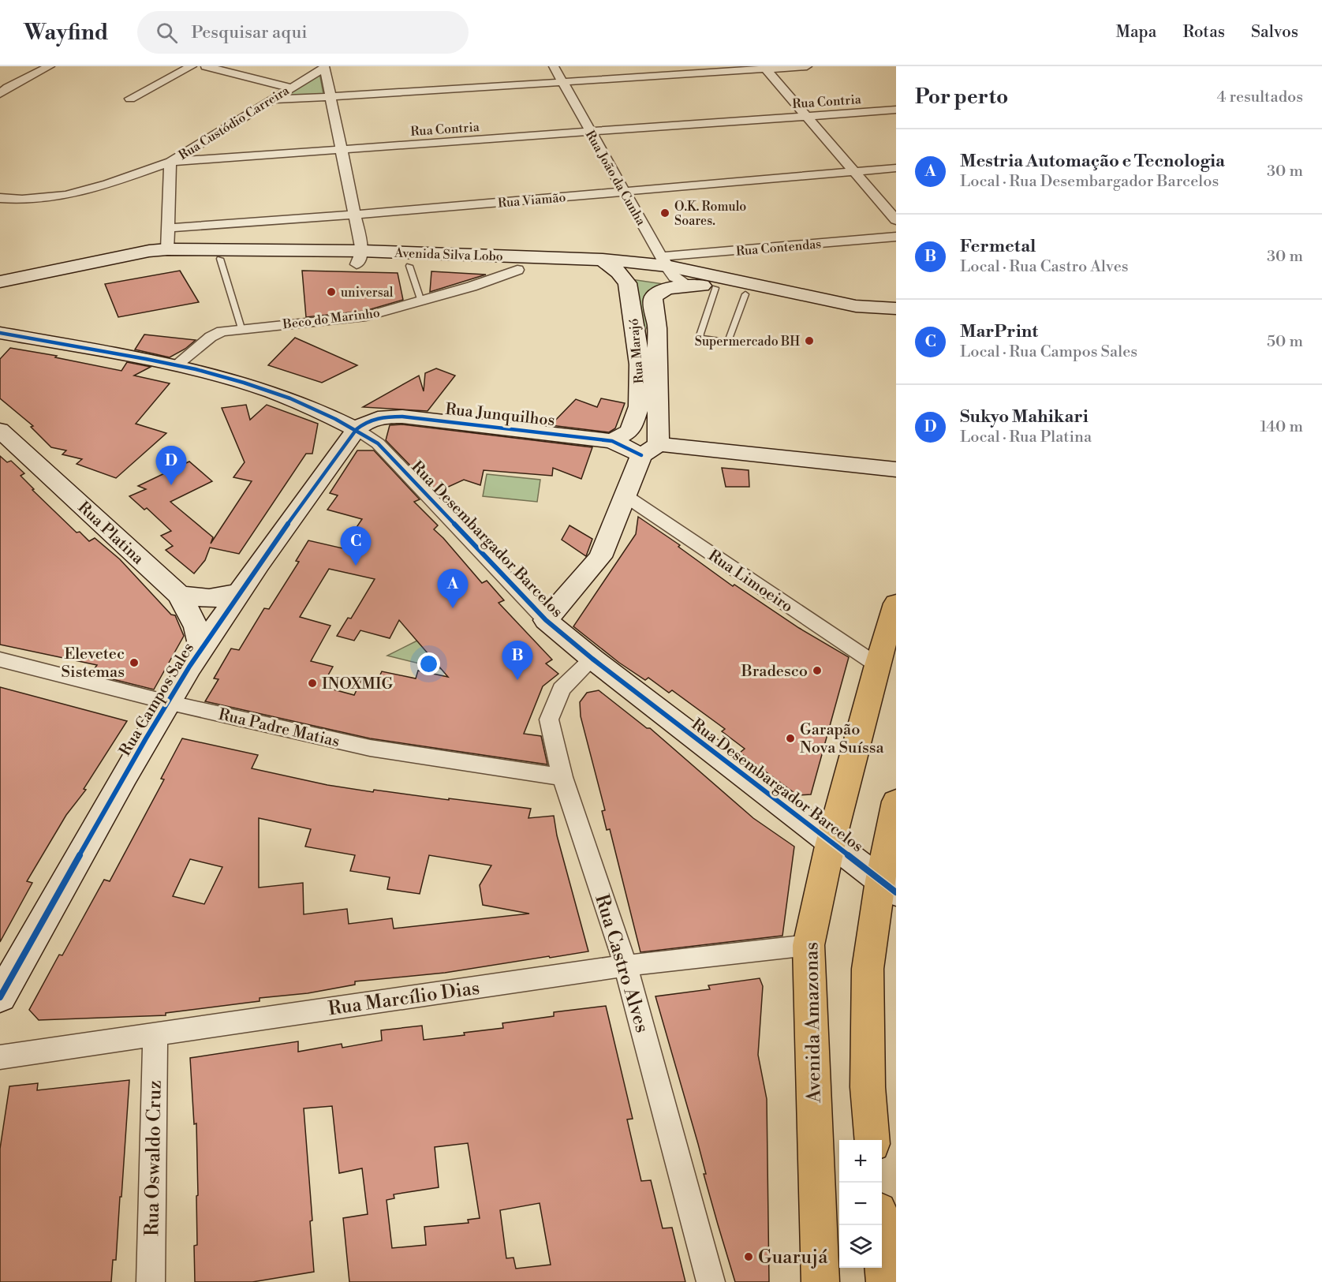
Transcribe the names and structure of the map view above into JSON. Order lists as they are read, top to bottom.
{
  "streets": {
    "main road": ["Avenida Amazonas"],
    "street": [
      "Rua Contria",
      "Rua Custódio Carreira",
      "Rua João da Cunha",
      "Rua Viamão",
      "Rua Contendas",
      "Avenida Silva Lobo",
      "Beco do Marinho",
      "Rua Marajó",
      "Rua Junquilhos",
      "Rua Platina",
      "Rua Desembargador Barcelos",
      "Rua Limoeiro",
      "Rua Campos Sales",
      "Rua Padre Matias",
      "Rua Castro Alves",
      "Rua Marcílio Dias",
      "Rua Oswaldo Cruz"
    ]
  },
  "crossings": [
    ["Rua Contria", "Rua Custódio Carreira"],
    ["Rua Contria", "Rua João da Cunha"],
    ["Rua Custódio Carreira", "Rua Viamão"],
    ["Rua Custódio Carreira", "Avenida Silva Lobo"],
    ["Rua João da Cunha", "Rua Viamão"],
    ["Rua João da Cunha", "Rua Contendas"],
    ["Rua João da Cunha", "Avenida Silva Lobo"],
    ["Rua João da Cunha", "Rua Marajó"],
    ["Rua Contendas", "Avenida Silva Lobo"],
    ["Avenida Silva Lobo", "Beco do Marinho"],
    ["Avenida Silva Lobo", "Rua Marajó"],
    ["Beco do Marinho", "Rua Desembargador Barcelos"],
    ["Rua Marajó", "Rua Junquilhos"],
    ["Rua Marajó", "Rua Desembargador Barcelos"],
    ["Rua Marajó", "Rua Limoeiro"],
    ["Rua Junquilhos", "Rua Desembargador Barcelos"],
    ["Rua Junquilhos", "Rua Campos Sales"],
    ["Rua Platina", "Rua Campos Sales"],
    ["Rua Desembargador Barcelos", "Rua Campos Sales"],
    ["Rua Desembargador Barcelos", "Rua Castro Alves"],
    ["Rua Desembargador Barcelos", "Avenida Amazonas"],
    ["Rua Limoeiro", "Avenida Amazonas"],
    ["Rua Campos Sales", "Rua Padre Matias"],
    ["Rua Padre Matias", "Rua Castro Alves"],
    ["Rua Castro Alves", "Rua Marcílio Dias"],
    ["Rua Marcílio Dias", "Avenida Amazonas"],
    ["Rua Marcílio Dias", "Rua Oswaldo Cruz"]
  ],
  "places": [
    "O.K. Romulo Soares.",
    "universal",
    "Supermercado BH",
    "Elevetec Sistemas",
    "Bradesco",
    "INOXMIG",
    "Garapão Nova Suíssa",
    "Guarujá"
  ],
  "page": {
    "header": "Wayfind",
    "search": "Pesquisar aqui",
    "nav": ["Mapa", "Rotas", "Salvos"],
    "heading": ["Por perto", "4 resultados"],
    "list": [
      {
        "mark": "A",
        "name": "Mestria Automação e Tecnologia",
        "note": "Local · Rua Desembargador Barcelos",
        "value": "30 m"
      },
      {
        "mark": "B",
        "name": "Fermetal",
        "note": "Local · Rua Castro Alves",
        "value": "30 m"
      },
      {
        "mark": "C",
        "name": "MarPrint",
        "note": "Local · Rua Campos Sales",
        "value": "50 m"
      },
      {
        "mark": "D",
        "name": "Sukyo Mahikari",
        "note": "Local · Rua Platina",
        "value": "140 m"
      }
    ],
    "pins": [
      "D",
      "C",
      "A",
      "B"
    ],
    "map_buttons": ["+", "−"]
  }
}
